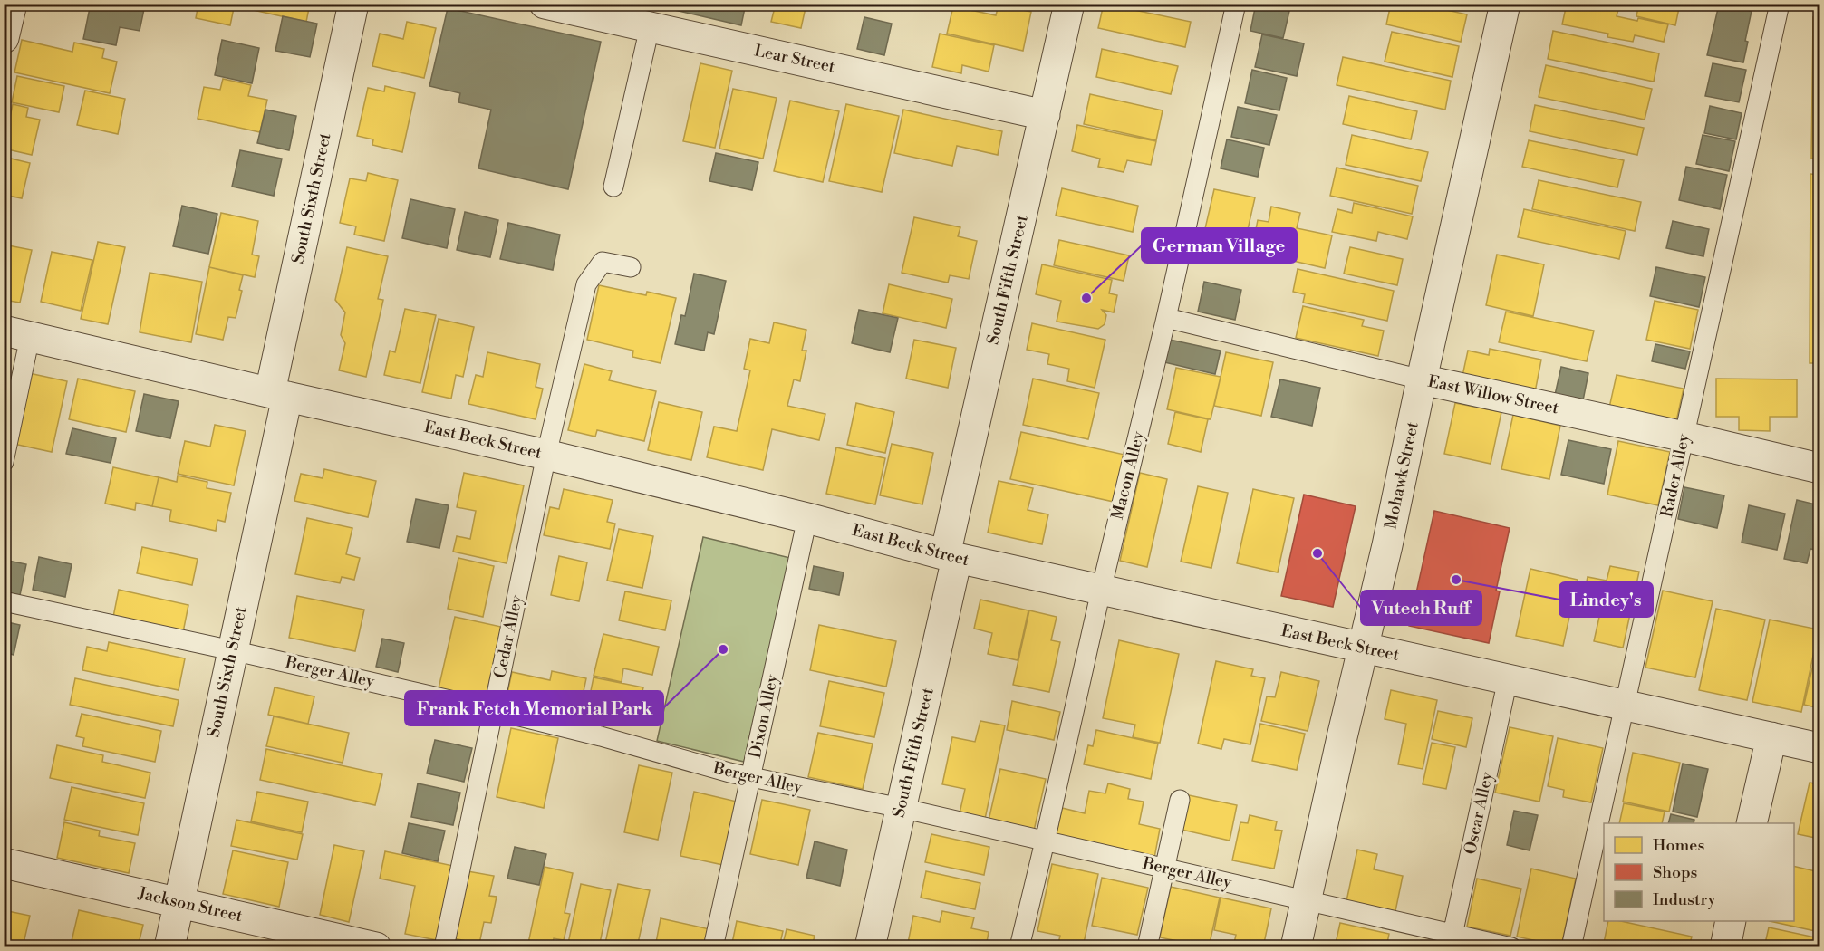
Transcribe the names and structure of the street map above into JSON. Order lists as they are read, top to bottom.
{
  "streets": {
    "street": [
      "Lear Street",
      "South Sixth Street",
      "South Fifth Street",
      "East Willow Street",
      "East Beck Street",
      "Mohawk Street",
      "Jackson Street"
    ],
    "lane": [
      "Macon Alley",
      "Rader Alley",
      "Cedar Alley",
      "Berger Alley",
      "Dixon Alley",
      "Oscar Alley"
    ]
  },
  "crossings": [
    ["Lear Street", "South Fifth Street"],
    ["South Sixth Street", "East Beck Street"],
    ["South Sixth Street", "Berger Alley"],
    ["South Sixth Street", "Jackson Street"],
    ["South Fifth Street", "East Beck Street"],
    ["South Fifth Street", "Berger Alley"],
    ["East Willow Street", "Macon Alley"],
    ["East Willow Street", "Mohawk Street"],
    ["East Willow Street", "Rader Alley"],
    ["East Beck Street", "Macon Alley"],
    ["East Beck Street", "Mohawk Street"],
    ["East Beck Street", "Rader Alley"],
    ["East Beck Street", "Cedar Alley"],
    ["East Beck Street", "Dixon Alley"],
    ["East Beck Street", "Oscar Alley"],
    ["Macon Alley", "Berger Alley"],
    ["Mohawk Street", "Berger Alley"],
    ["Cedar Alley", "Berger Alley"],
    ["Berger Alley", "Dixon Alley"],
    ["Berger Alley", "Oscar Alley"]
  ],
  "places": [
    "German Village",
    "Vutech Ruff",
    "Lindey's",
    "Frank Fetch Memorial Park"
  ],
  "legend": ["Homes", "Shops", "Industry"]
}
